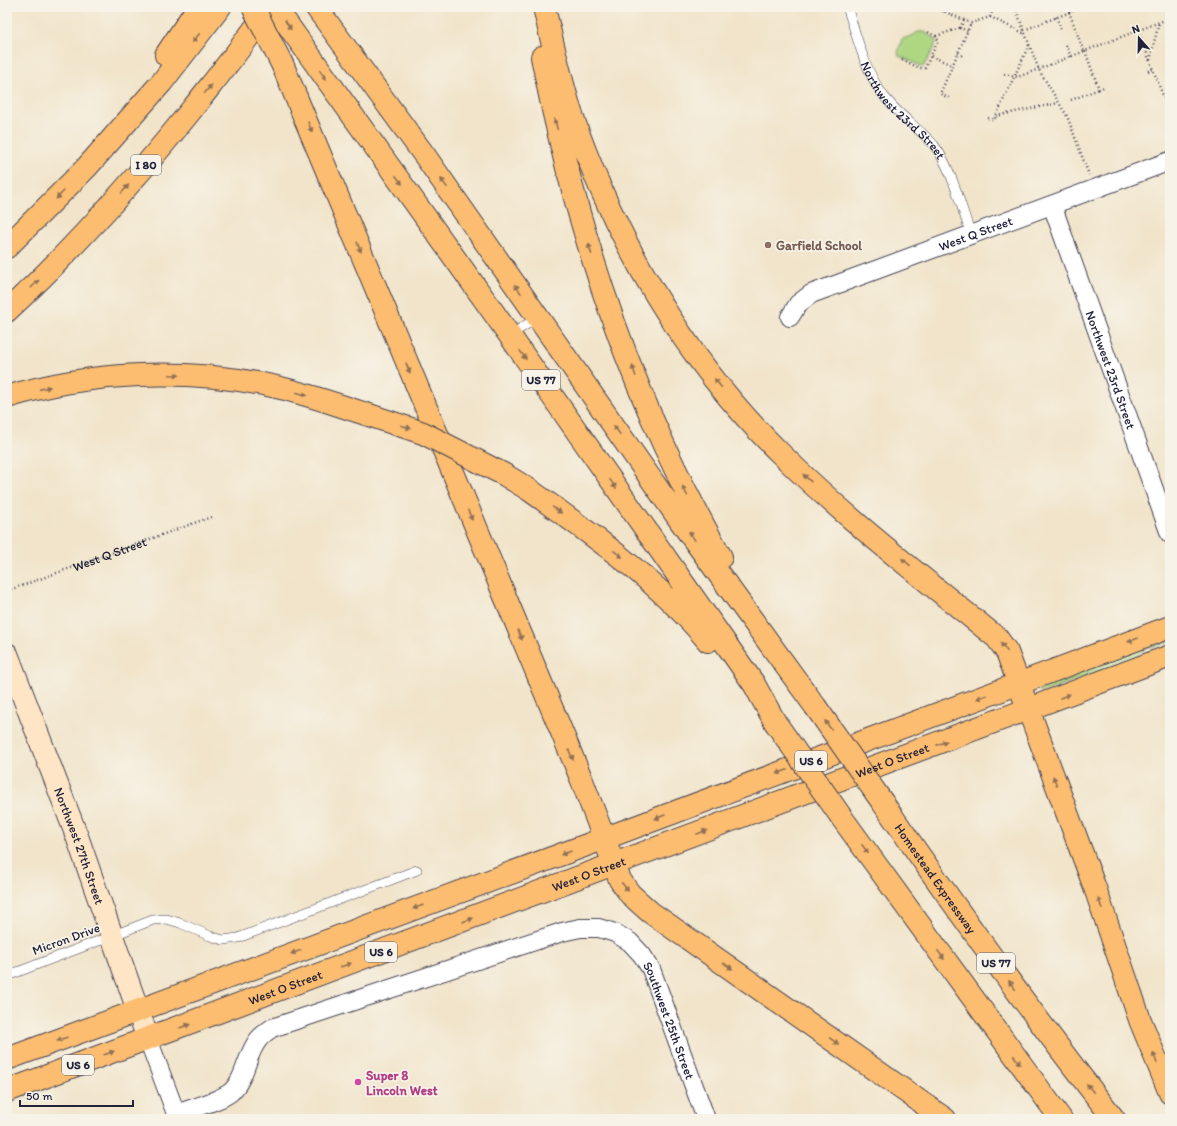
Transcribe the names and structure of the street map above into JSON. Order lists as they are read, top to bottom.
{
  "streets": {
    "main road": [
      "I 80",
      "US 77",
      "US 6",
      "West O Street",
      "Homestead Expressway"
    ],
    "street": [
      "Northwest 23rd Street",
      "West Q Street",
      "Northwest 27th Street",
      "Southwest 25th Street"
    ],
    "lane": ["Micron Drive"]
  },
  "crossings": [
    ["Northwest 23rd Street", "West Q Street"],
    ["US 77", "Homestead Expressway"],
    ["US 6", "Northwest 27th Street"],
    ["West O Street", "Northwest 27th Street"],
    ["Northwest 27th Street", "Micron Drive"]
  ],
  "places": ["Garfield School", "Super 8 Lincoln West"],
  "scale_bar": "50 m",
  "north": "top"
}
